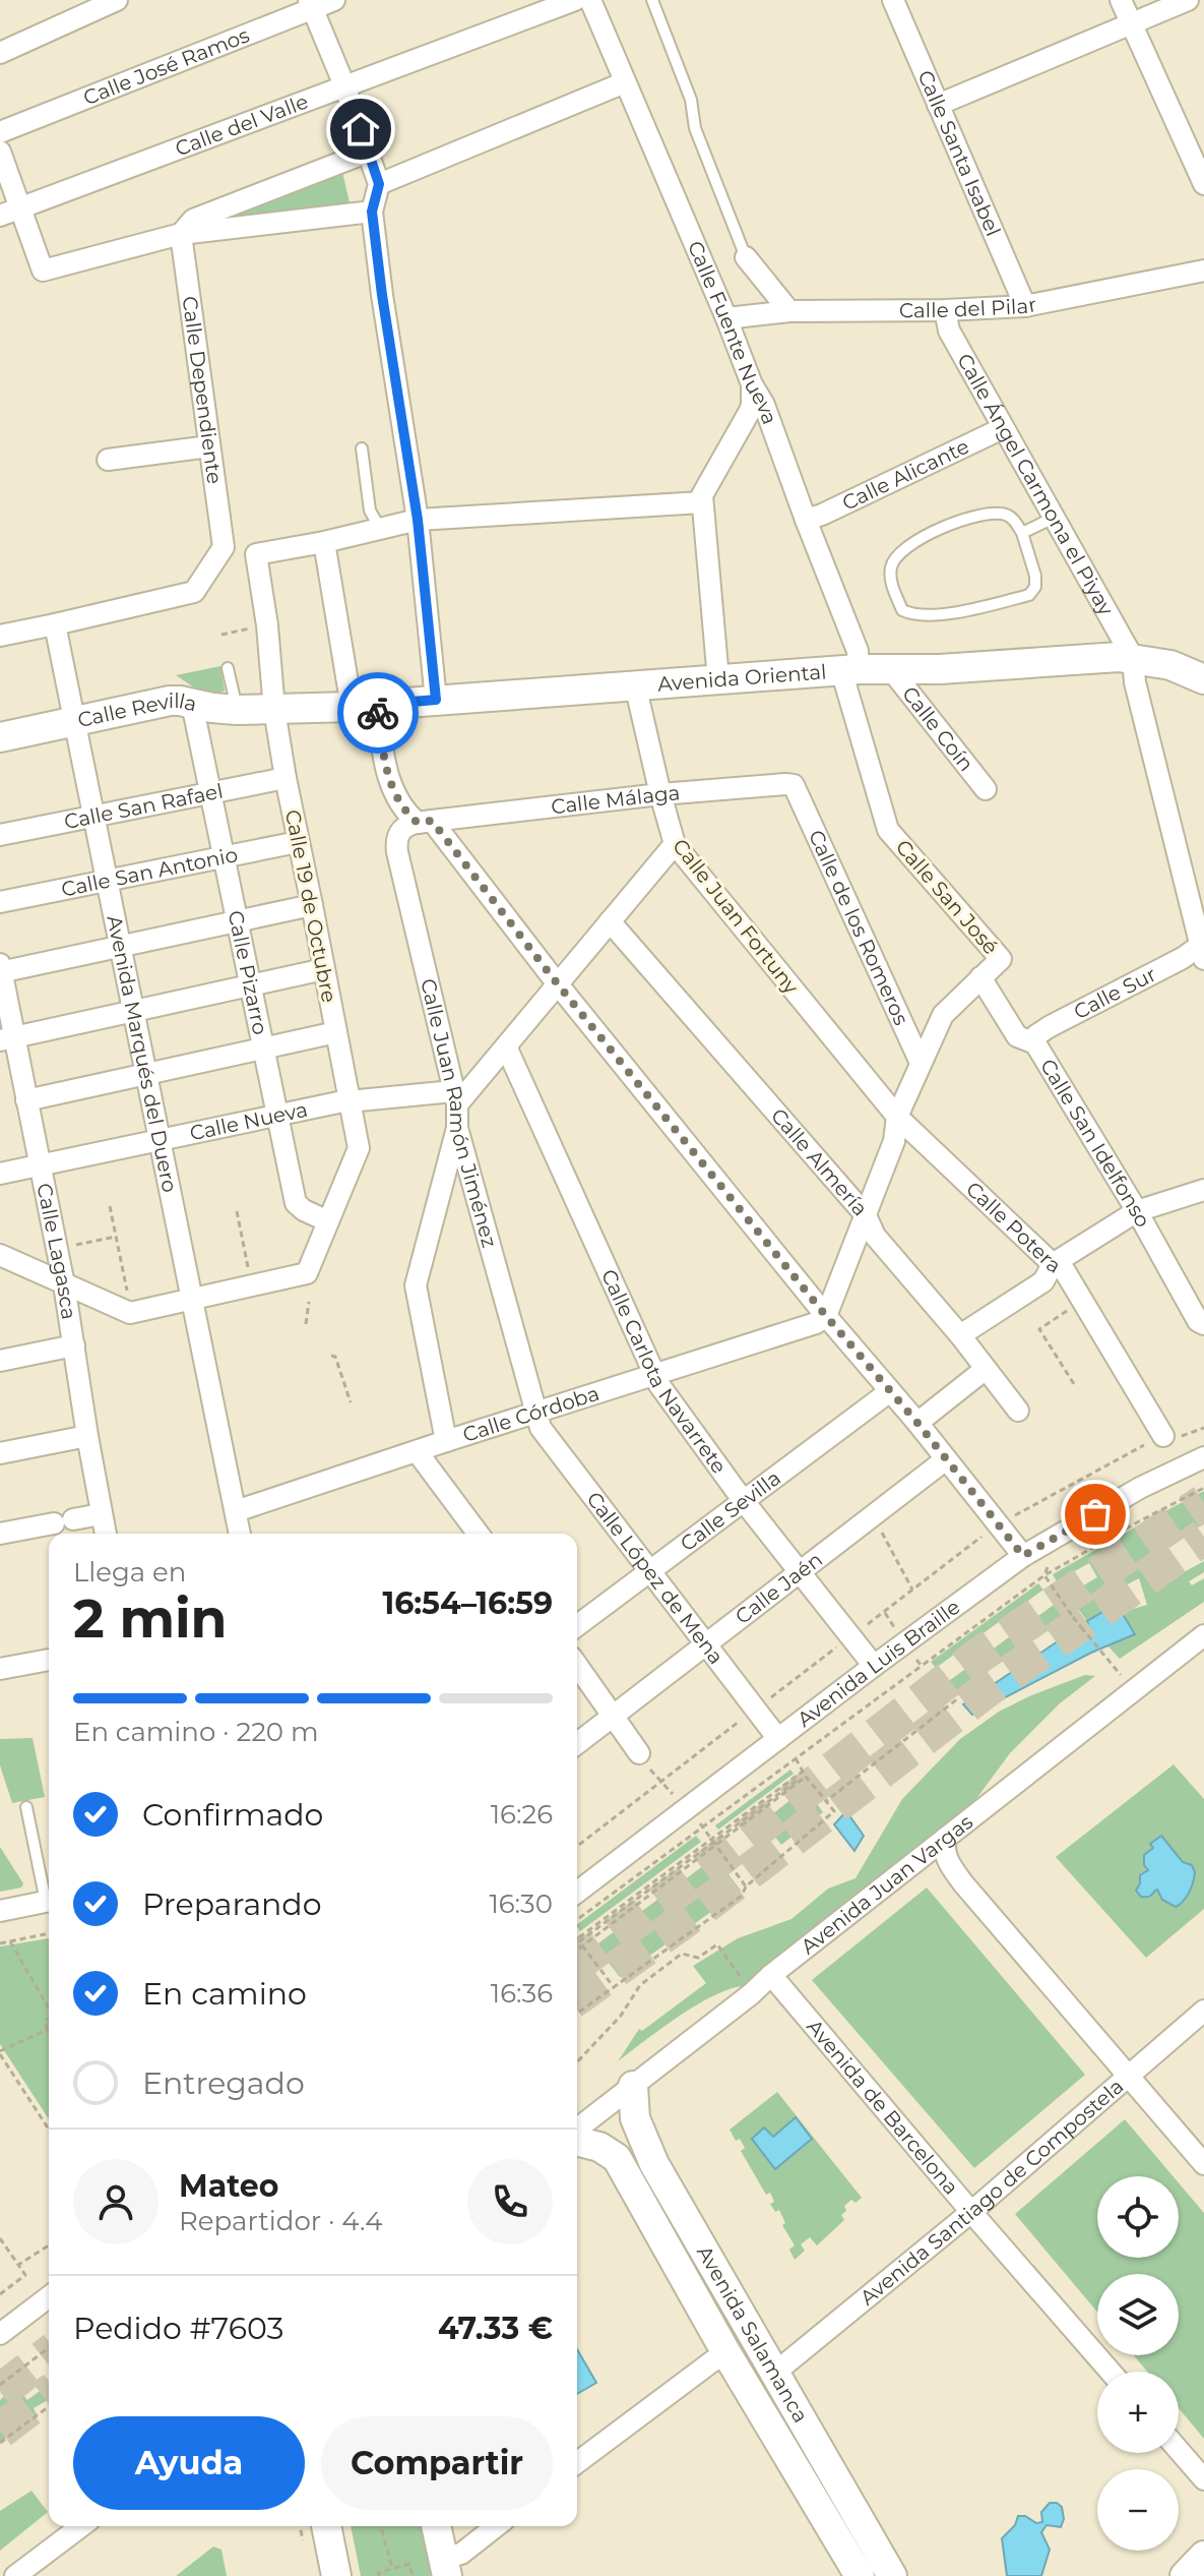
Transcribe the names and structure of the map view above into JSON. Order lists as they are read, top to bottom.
{
  "streets": {
    "street": [
      "Calle José Ramos",
      "Calle del Valle",
      "Calle Santa Isabel",
      "Calle del Pilar",
      "Calle Fuente Nueva",
      "Calle Dependiente",
      "Calle Alicante",
      "Calle Ángel Carmona el Piyay",
      "Avenida Oriental",
      "Calle Revilla",
      "Calle Coín",
      "Calle Málaga",
      "Calle San Rafael",
      "Calle San Antonio",
      "Calle San José",
      "Calle 19 de Octubre",
      "Calle Juan Fortuny",
      "Calle de los Romeros",
      "Calle Pizarro",
      "Calle Sur",
      "Avenida Marqués del Duero",
      "Calle Juan Ramón Jiménez",
      "Calle Nueva",
      "Calle San Idelfonso",
      "Calle Almería",
      "Calle Potera",
      "Calle Lagasca",
      "Calle Carlota Navarrete",
      "Calle Córdoba",
      "Calle Sevilla",
      "Calle López de Mena",
      "Calle Jaén",
      "Avenida Luis Braille",
      "Avenida Juan Vargas",
      "Avenida de Barcelona",
      "Avenida Santiago de Compostela",
      "Avenida Salamanca"
    ]
  },
  "crossings": [
    ["Calle Santa Isabel", "Calle del Pilar"],
    ["Calle del Pilar", "Calle Fuente Nueva"],
    ["Calle del Pilar", "Calle Ángel Carmona el Piyay"],
    ["Calle Fuente Nueva", "Calle Alicante"],
    ["Calle Fuente Nueva", "Avenida Oriental"],
    ["Calle Fuente Nueva", "Calle San José"],
    ["Calle Dependiente", "Avenida Marqués del Duero"],
    ["Calle Alicante", "Calle Ángel Carmona el Piyay"],
    ["Calle Ángel Carmona el Piyay", "Avenida Oriental"],
    ["Avenida Oriental", "Calle Revilla"],
    ["Avenida Oriental", "Calle Coín"],
    ["Avenida Oriental", "Calle San José"],
    ["Avenida Oriental", "Calle 19 de Octubre"],
    ["Avenida Oriental", "Calle Juan Fortuny"],
    ["Calle Revilla", "Calle 19 de Octubre"],
    ["Calle Revilla", "Calle Pizarro"],
    ["Calle Revilla", "Avenida Marqués del Duero"],
    ["Calle Málaga", "Calle Juan Fortuny"],
    ["Calle Málaga", "Calle de los Romeros"],
    ["Calle Málaga", "Calle Juan Ramón Jiménez"],
    ["Calle San Rafael", "Calle 19 de Octubre"],
    ["Calle San Rafael", "Calle Pizarro"],
    ["Calle San Rafael", "Avenida Marqués del Duero"],
    ["Calle San Antonio", "Calle 19 de Octubre"],
    ["Calle San Antonio", "Calle Pizarro"],
    ["Calle San Antonio", "Avenida Marqués del Duero"],
    ["Calle San José", "Calle San Idelfonso"],
    ["Calle 19 de Octubre", "Calle Pizarro"],
    ["Calle 19 de Octubre", "Calle Nueva"],
    ["Calle Juan Fortuny", "Calle Potera"],
    ["Calle Pizarro", "Calle Nueva"],
    ["Calle Sur", "Calle San Idelfonso"],
    ["Avenida Marqués del Duero", "Calle Nueva"],
    ["Avenida Marqués del Duero", "Calle Córdoba"],
    ["Calle Juan Ramón Jiménez", "Calle Nueva"],
    ["Calle Juan Ramón Jiménez", "Calle Córdoba"],
    ["Calle Juan Ramón Jiménez", "Calle López de Mena"],
    ["Calle Nueva", "Calle Lagasca"],
    ["Calle Carlota Navarrete", "Calle Córdoba"],
    ["Calle Carlota Navarrete", "Calle Sevilla"],
    ["Calle Carlota Navarrete", "Calle Jaén"],
    ["Calle Carlota Navarrete", "Avenida Luis Braille"],
    ["Calle Córdoba", "Calle López de Mena"],
    ["Calle Sevilla", "Calle López de Mena"],
    ["Calle López de Mena", "Calle Jaén"],
    ["Calle López de Mena", "Avenida Luis Braille"],
    ["Avenida Juan Vargas", "Avenida de Barcelona"],
    ["Avenida Juan Vargas", "Avenida Salamanca"],
    ["Avenida de Barcelona", "Avenida Santiago de Compostela"],
    ["Avenida Santiago de Compostela", "Avenida Salamanca"]
  ],
  "page": {
    "heading": ["2 min", "Llega en", "16:54–16:59"],
    "panel": [
      "Mateo",
      "Repartidor · 4.4",
      "Pedido #7603",
      "47.33 €"
    ],
    "bar": "En camino · 220 m",
    "list": [
      ["Confirmado", "16:26"],
      ["Preparando", "16:30"],
      ["En camino", "16:36"],
      "Entregado"
    ],
    "map_buttons": ["+", "−"],
    "buttons": ["Ayuda", "Compartir"]
  }
}
